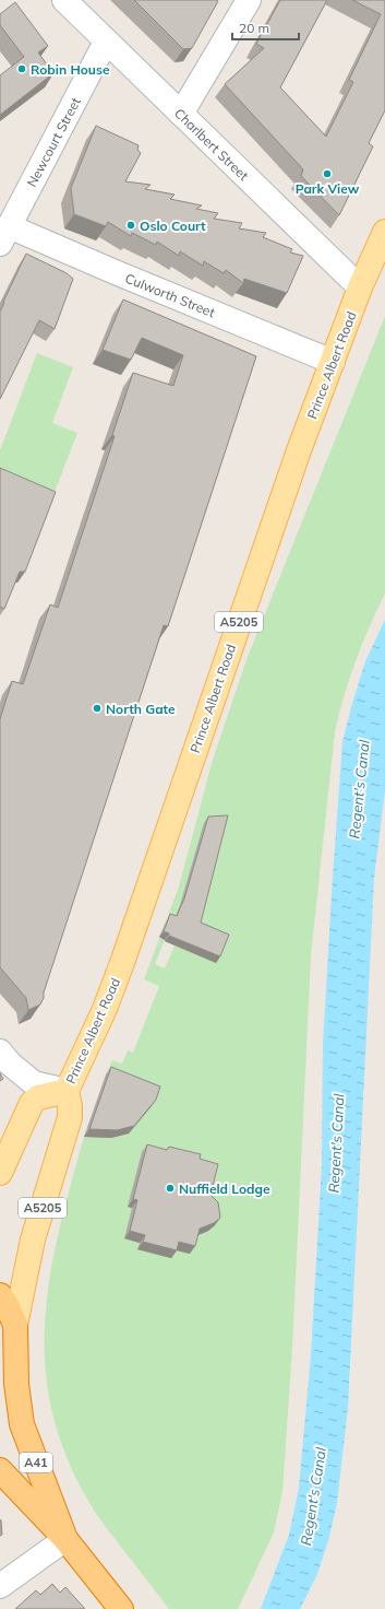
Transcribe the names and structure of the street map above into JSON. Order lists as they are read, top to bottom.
{
  "streets": {
    "highway": ["A41"],
    "main road": ["Prince Albert Road", "A5205"],
    "street": ["Newcourt Street", "Charlbert Street", "Culworth Street"]
  },
  "crossings": [
    ["Newcourt Street", "Charlbert Street"],
    ["Newcourt Street", "Culworth Street"],
    ["Charlbert Street", "Prince Albert Road"],
    ["Culworth Street", "Prince Albert Road"],
    ["Prince Albert Road", "A41"]
  ],
  "water": ["Regent's Canal"],
  "places": [
    "Robin House",
    "Park View",
    "Oslo Court",
    "North Gate",
    "Nuffield Lodge"
  ],
  "scale_bar": "20 m"
}
